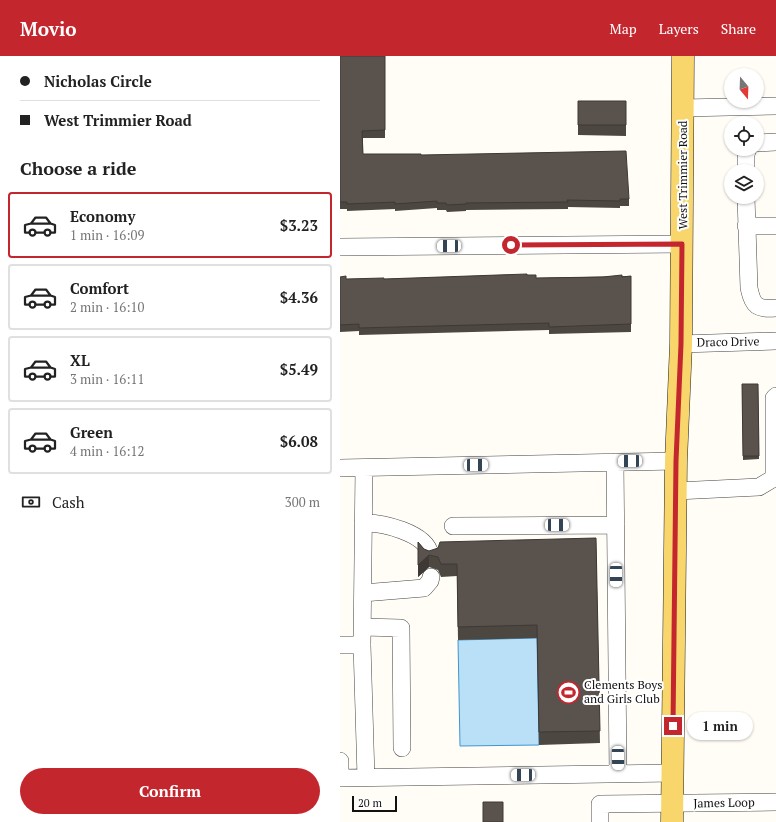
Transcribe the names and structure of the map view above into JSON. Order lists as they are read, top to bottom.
{
  "streets": {
    "main road": ["West Trimmier Road"],
    "street": ["Draco Drive", "James Loop"]
  },
  "crossings": [
    ["West Trimmier Road", "Draco Drive"],
    ["West Trimmier Road", "James Loop"]
  ],
  "places": {
    "sports": ["Clements Boys and Girls Club"]
  },
  "scale_bar": "20 m",
  "north": "bottom",
  "page": {
    "header": "Movio",
    "nav": ["Map", "Layers", "Share"],
    "banner": ["Nicholas Circle", "West Trimmier Road"],
    "heading": "Choose a ride",
    "list": [
      {
        "name": "Economy",
        "note": "1 min · 16:09",
        "value": "$3.23"
      },
      {
        "name": "Comfort",
        "note": "2 min · 16:10",
        "value": "$4.36"
      },
      {
        "name": "XL",
        "note": "3 min · 16:11",
        "value": "$5.49"
      },
      {
        "name": "Green",
        "note": "4 min · 16:12",
        "value": "$6.08"
      }
    ],
    "pay": ["Cash", "300 m"],
    "bubble": "1 min",
    "buttons": "Confirm",
    "scale": "20 m"
  }
}
